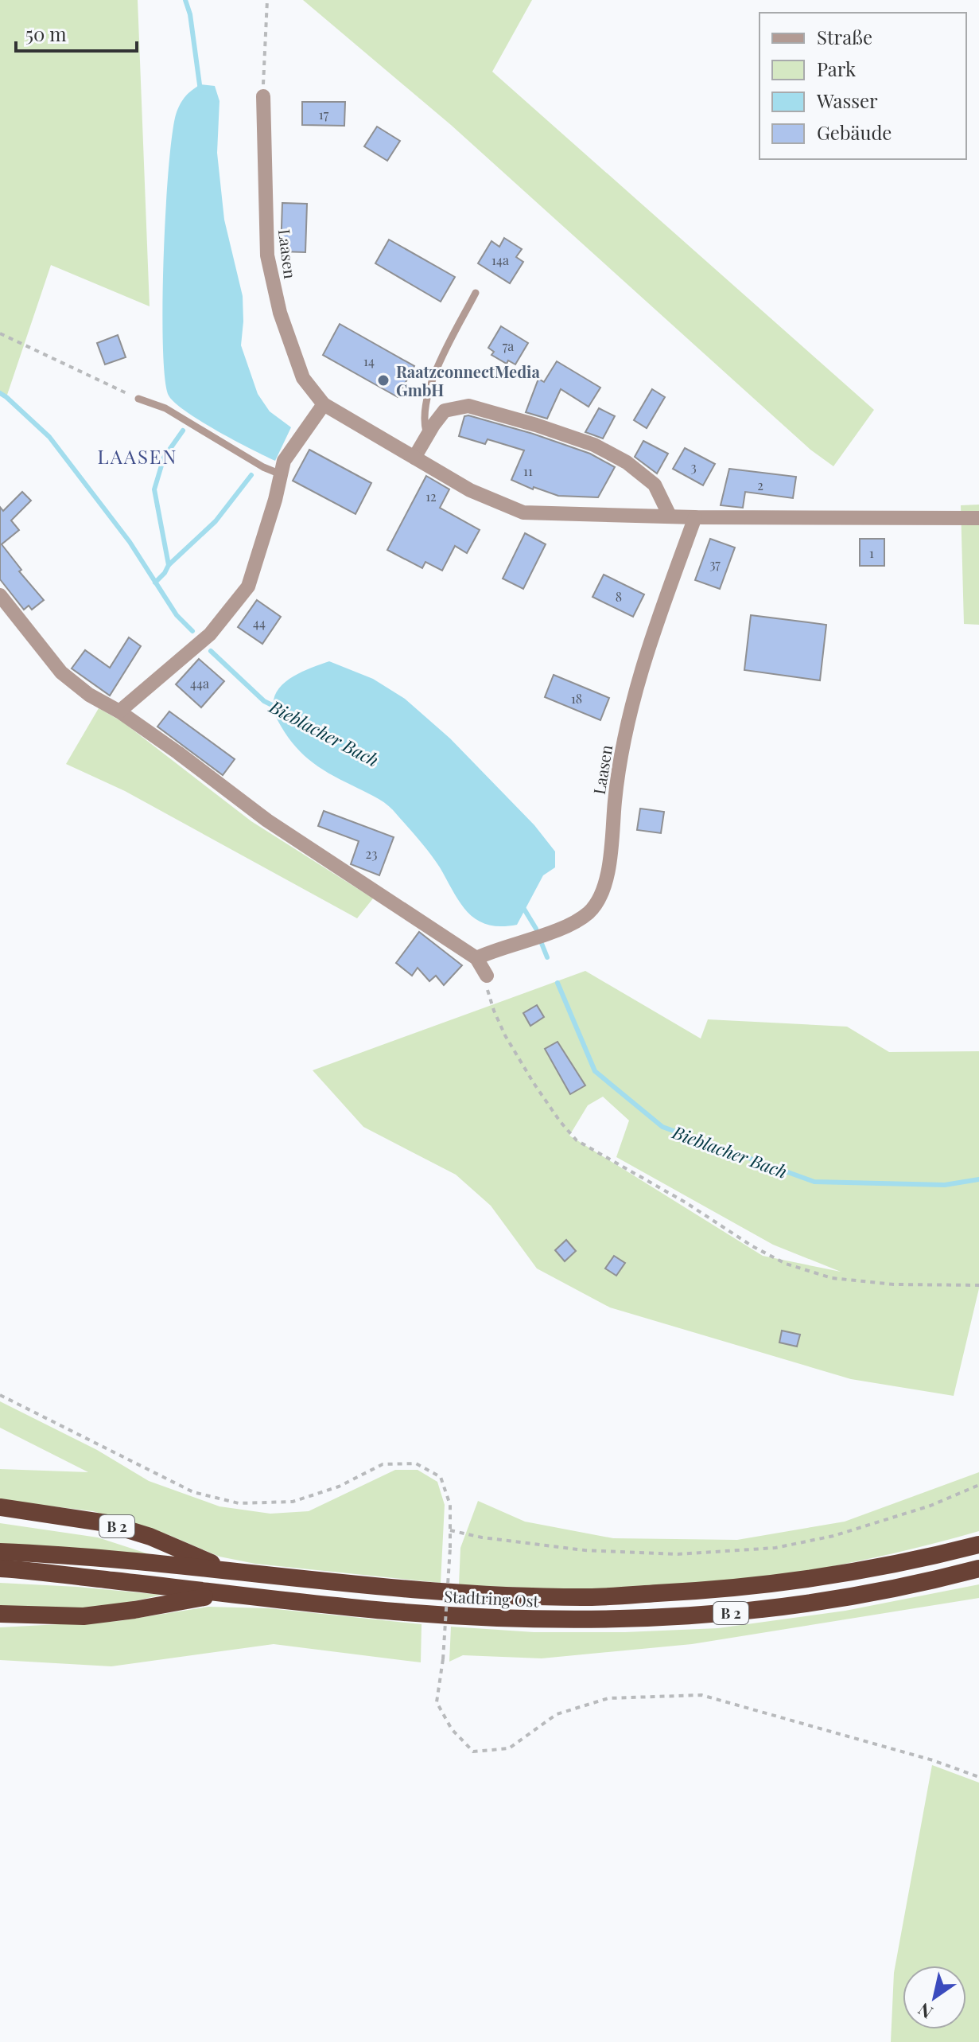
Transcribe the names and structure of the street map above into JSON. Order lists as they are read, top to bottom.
{
  "streets": {
    "highway": ["B 2", "Stadtring Ost"],
    "street": ["Laasen"]
  },
  "crossings": [
    ["B 2", "Stadtring Ost"]
  ],
  "districts": ["LAASEN"],
  "water": ["Bieblacher Bach"],
  "places": ["RaatzconnectMedia GmbH"],
  "house_numbers": [
    "17",
    "14a",
    "7a",
    "14",
    "3",
    "11",
    "2",
    "12",
    "1",
    "37",
    "8",
    "44",
    "44a",
    "18",
    "23"
  ],
  "legend": [
    "Straße",
    "Park",
    "Wasser",
    "Gebäude"
  ],
  "scale_bar": "50 m",
  "north": "bottom left"
}
